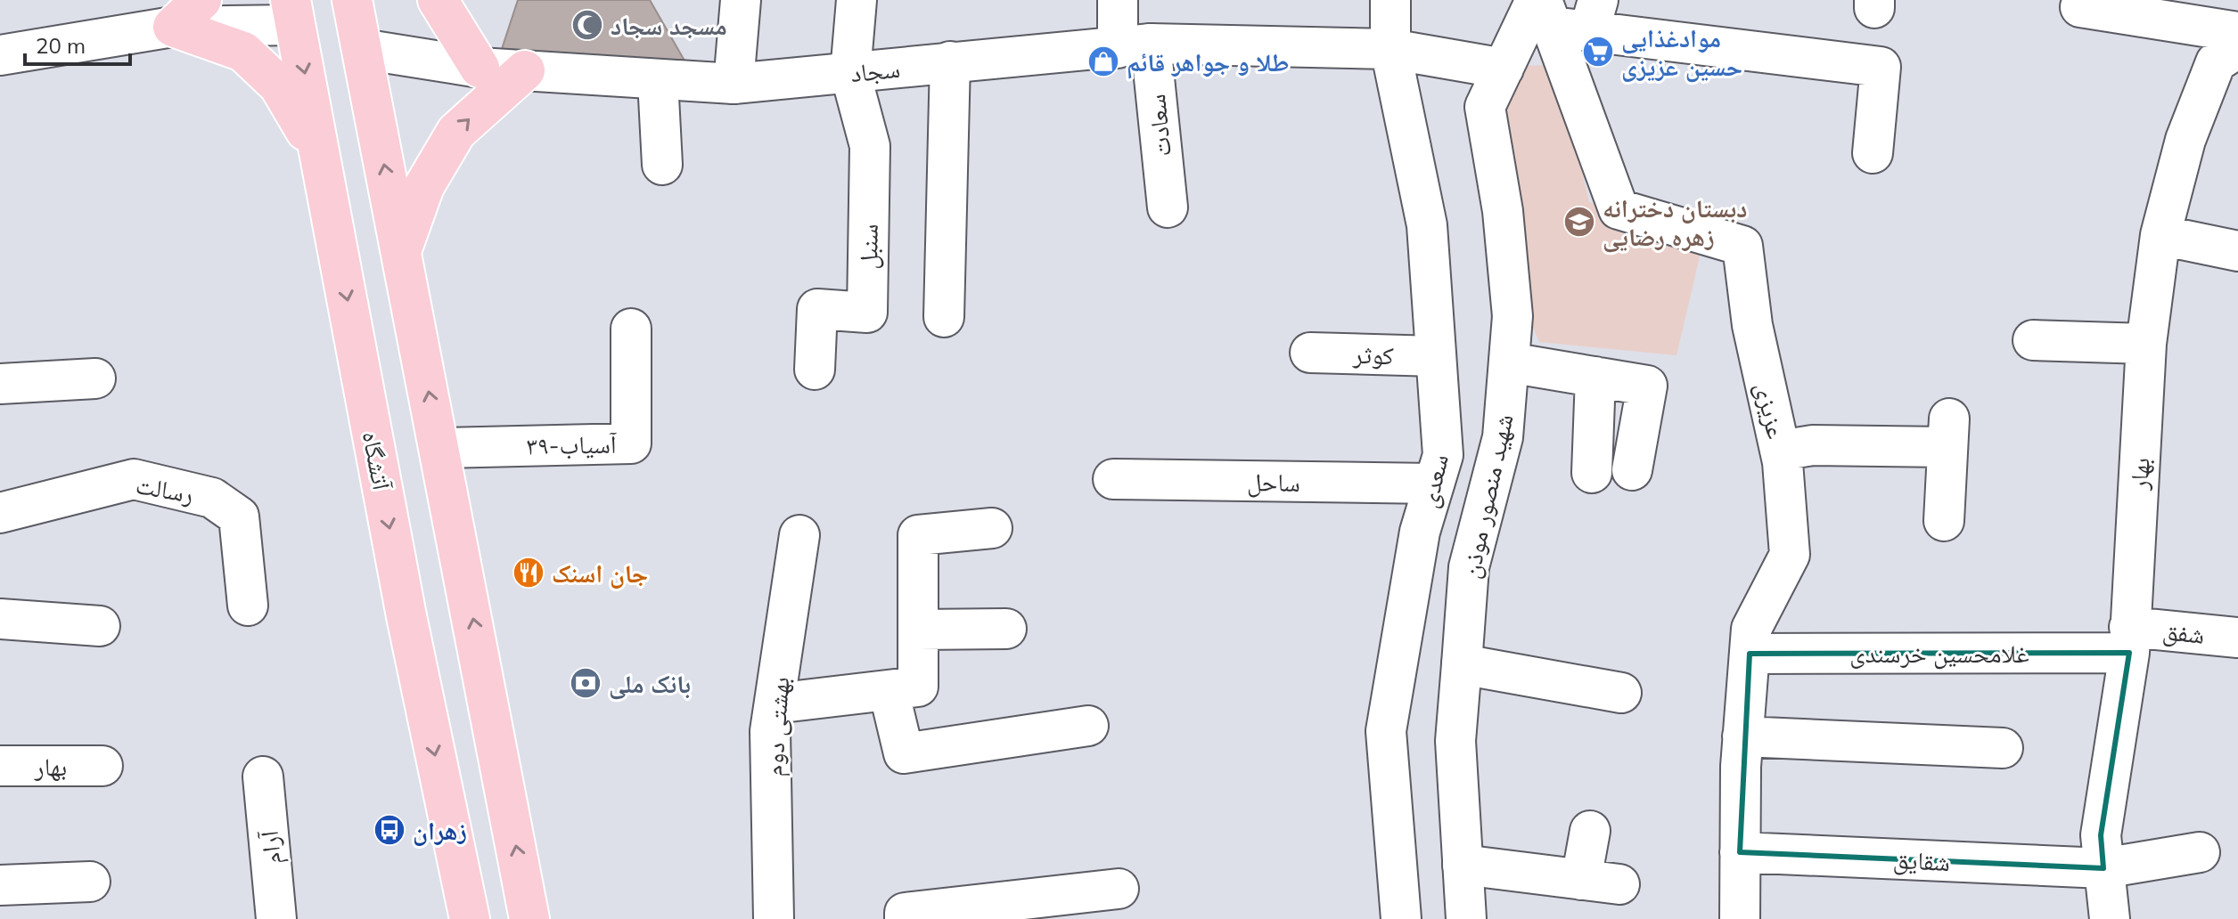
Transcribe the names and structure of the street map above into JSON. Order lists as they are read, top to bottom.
{
  "streets": {
    "main road": ["آتشگاه"],
    "street": [
      "سجاد",
      "سعادت",
      "سنبل",
      "کوثر",
      "عزیزی",
      "۳۹-آسیاب",
      "بهار",
      "سعدی",
      "ساحل",
      "رسالت",
      "شهید منصور موذن",
      "شفق",
      "غلامحسین خرسندی",
      "بهشتی دوم",
      "آرام",
      "شقایق"
    ]
  },
  "crossings": [
    ["سجاد", "سعادت"],
    ["سجاد", "سنبل"],
    ["سجاد", "سعدی"],
    ["سجاد", "شهید منصور موذن"],
    ["کوثر", "سعدی"],
    ["عزیزی", "شهید منصور موذن"],
    ["عزیزی", "غلامحسین خرسندی"],
    ["عزیزی", "شقایق"],
    ["بهار", "شفق"],
    ["بهار", "غلامحسین خرسندی"],
    ["بهار", "شقایق"],
    ["سعدی", "ساحل"],
    ["شفق", "غلامحسین خرسندی"]
  ],
  "places": {
    "mosque": ["مسجد سجاد"],
    "supermarket": ["موادغذایی حسین عزیزی"],
    "shop": ["طلا و جواهر قائم"],
    "school or university": ["دبستان دخترانه زهره رضایی"],
    "restaurant": ["جان اسنک"],
    "bank": ["بانک ملی"],
    "bus stop": ["زهران"]
  },
  "scale_bar": "20 m"
}
